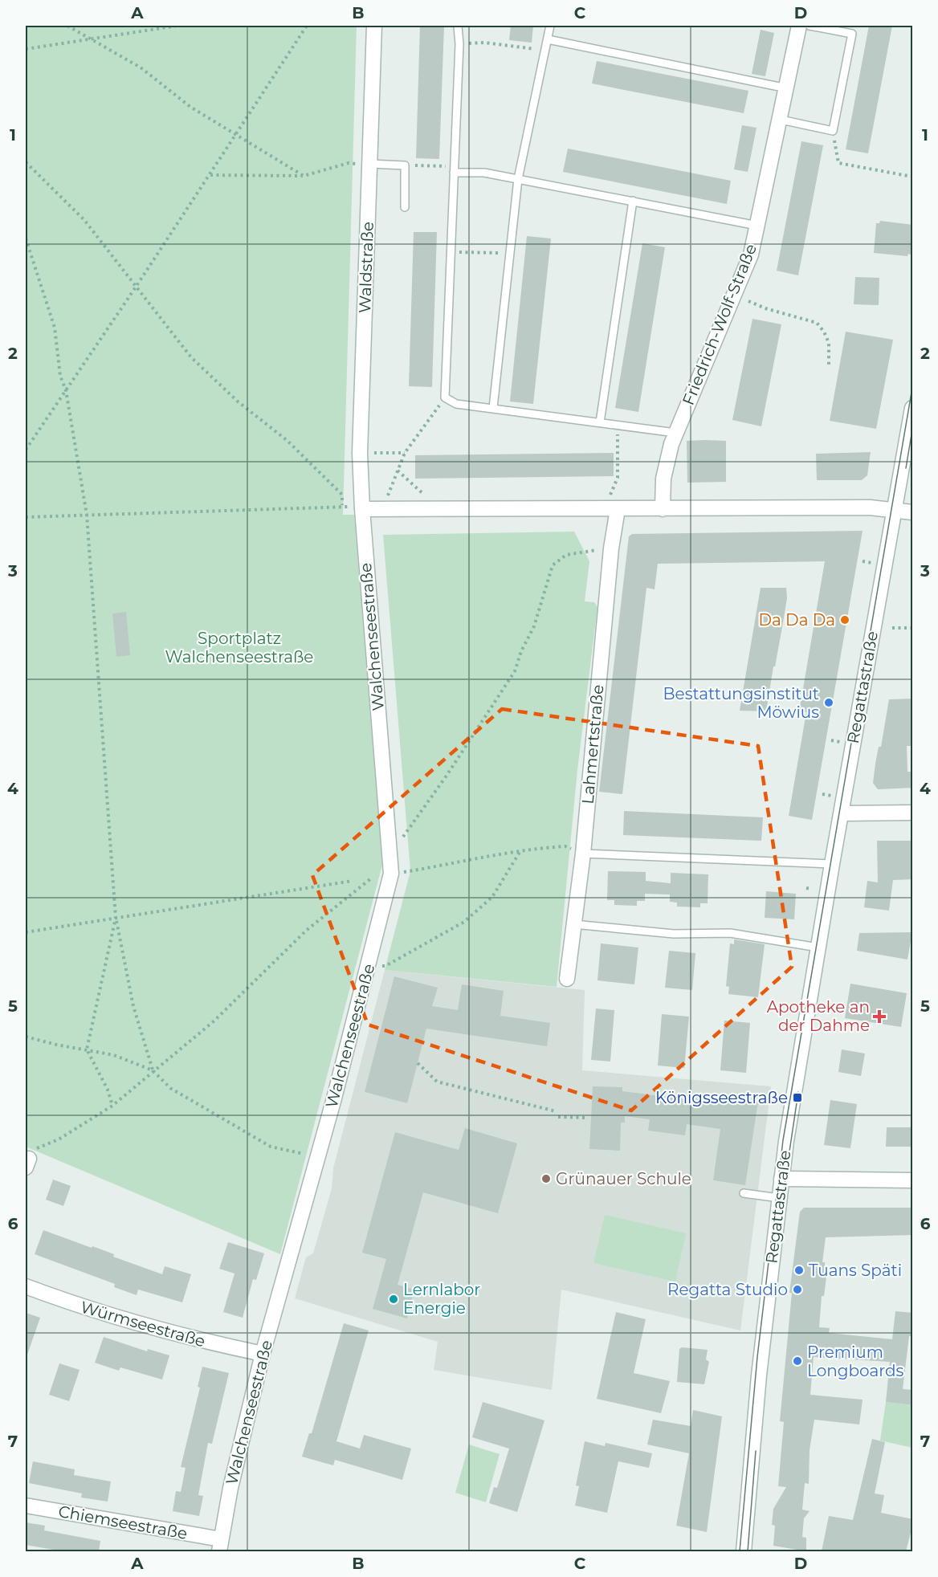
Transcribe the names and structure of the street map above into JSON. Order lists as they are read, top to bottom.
{
  "streets": {
    "street": [
      "Waldstraße",
      "Friedrich-Wolf-Straße",
      "Walchenseestraße",
      "Regattastraße",
      "Lahmertstraße",
      "Würmseestraße",
      "Chiemseestraße"
    ]
  },
  "crossings": [
    ["Waldstraße", "Walchenseestraße"],
    ["Walchenseestraße", "Würmseestraße"],
    ["Walchenseestraße", "Chiemseestraße"]
  ],
  "parks": ["Sportplatz Walchenseestraße"],
  "places": {
    "other": [
      "Da Da Da",
      "Bestattungsinstitut Möwius",
      "Grünauer Schule",
      "Tuans Späti",
      "Regatta Studio",
      "Lernlabor Energie",
      "Premium Longboards"
    ],
    "health": ["Apotheke an der Dahme"],
    "transit": ["Königsseestraße"]
  },
  "grid": {
    "columns": [
      "A",
      "B",
      "C",
      "D"
    ],
    "rows": [
      "1",
      "2",
      "3",
      "4",
      "5",
      "6",
      "7"
    ]
  }
}
